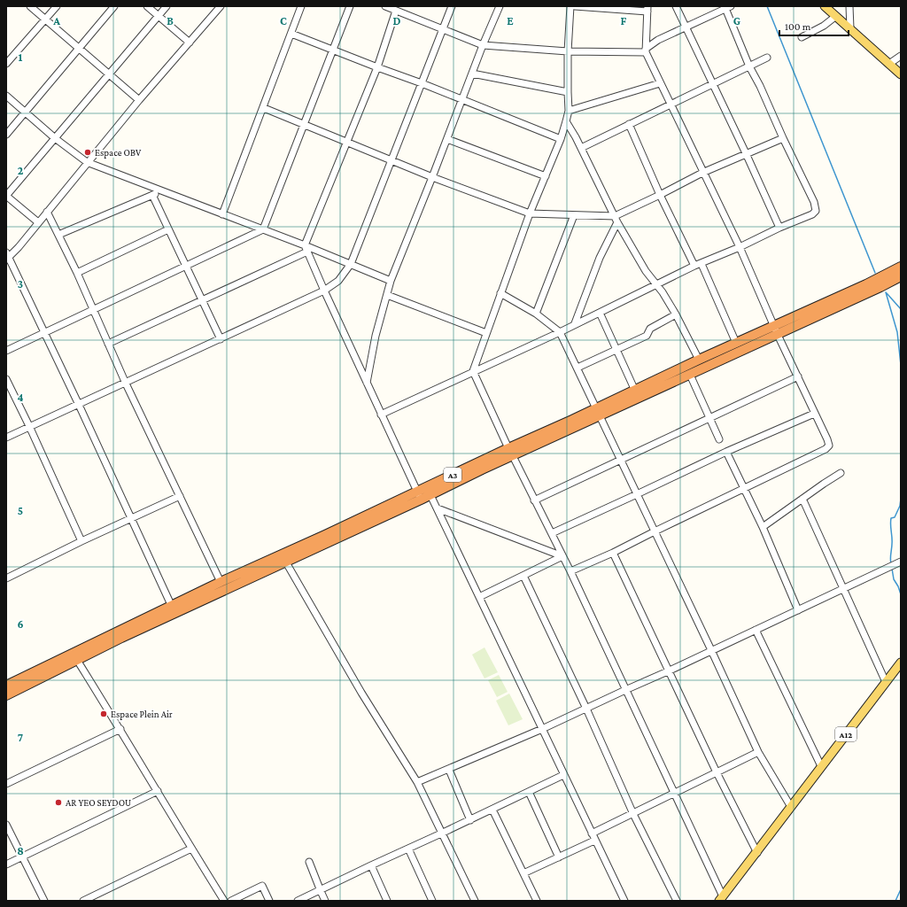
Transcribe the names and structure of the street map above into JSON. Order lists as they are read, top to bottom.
{
  "streets": {
    "highway": ["A3"],
    "main road": ["A12"]
  },
  "places": ["Espace OBV", "Espace Plein Air", "AR YEO SEYDOU"],
  "scale_bar": "100 m",
  "grid": {
    "columns": [
      "A",
      "B",
      "C",
      "D",
      "E",
      "F",
      "G"
    ],
    "rows": [
      "1",
      "2",
      "3",
      "4",
      "5",
      "6",
      "7",
      "8"
    ]
  }
}
